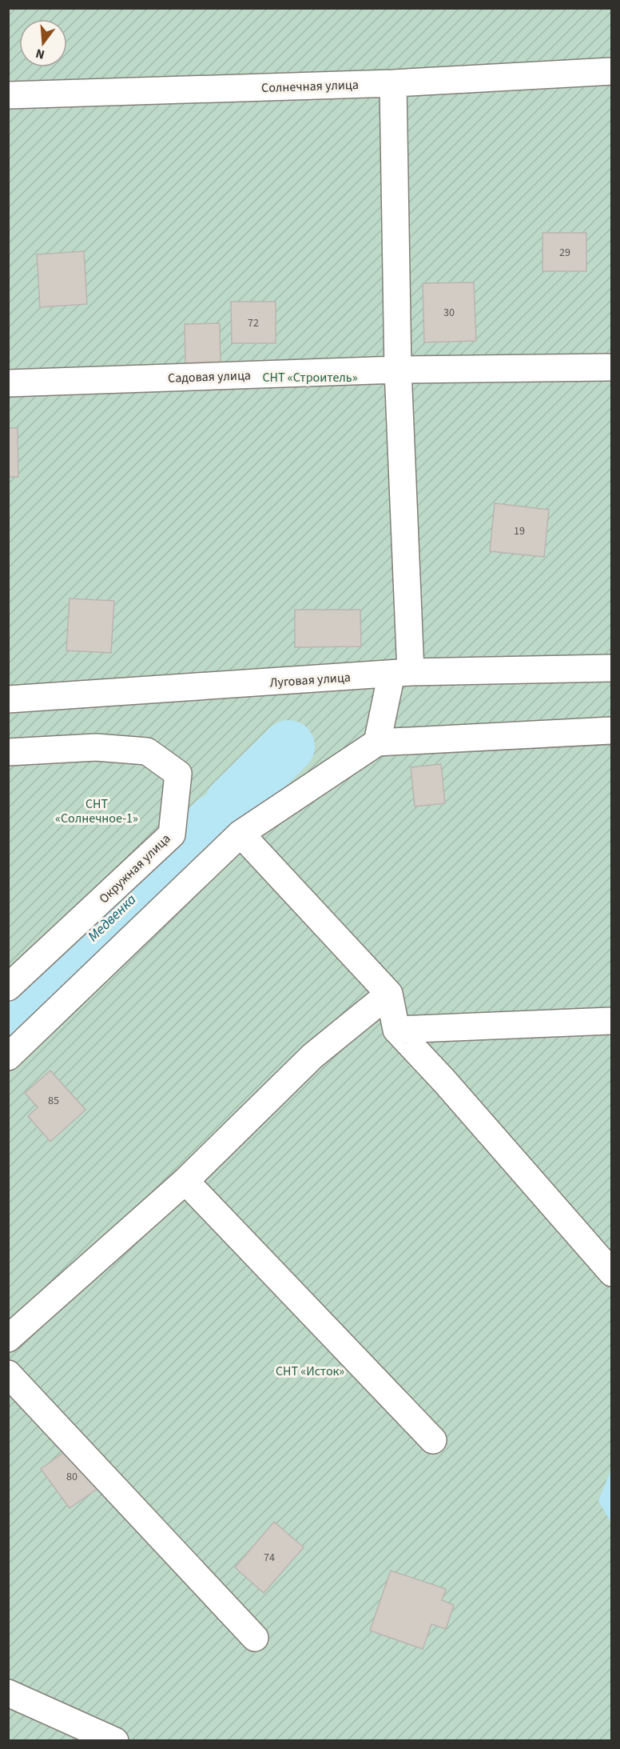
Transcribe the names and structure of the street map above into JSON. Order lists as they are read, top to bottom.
{
  "streets": {
    "street": [
      "Солнечная улица",
      "Садовая улица",
      "Луговая улица",
      "Окружная улица"
    ]
  },
  "water": ["Медвенка"],
  "parks": ["СНТ «Строитель»", "СНТ «Солнечное-1»", "СНТ «Исток»"],
  "house_numbers": [
    "29",
    "30",
    "72",
    "19",
    "85",
    "80",
    "74"
  ],
  "north": "bottom"
}
